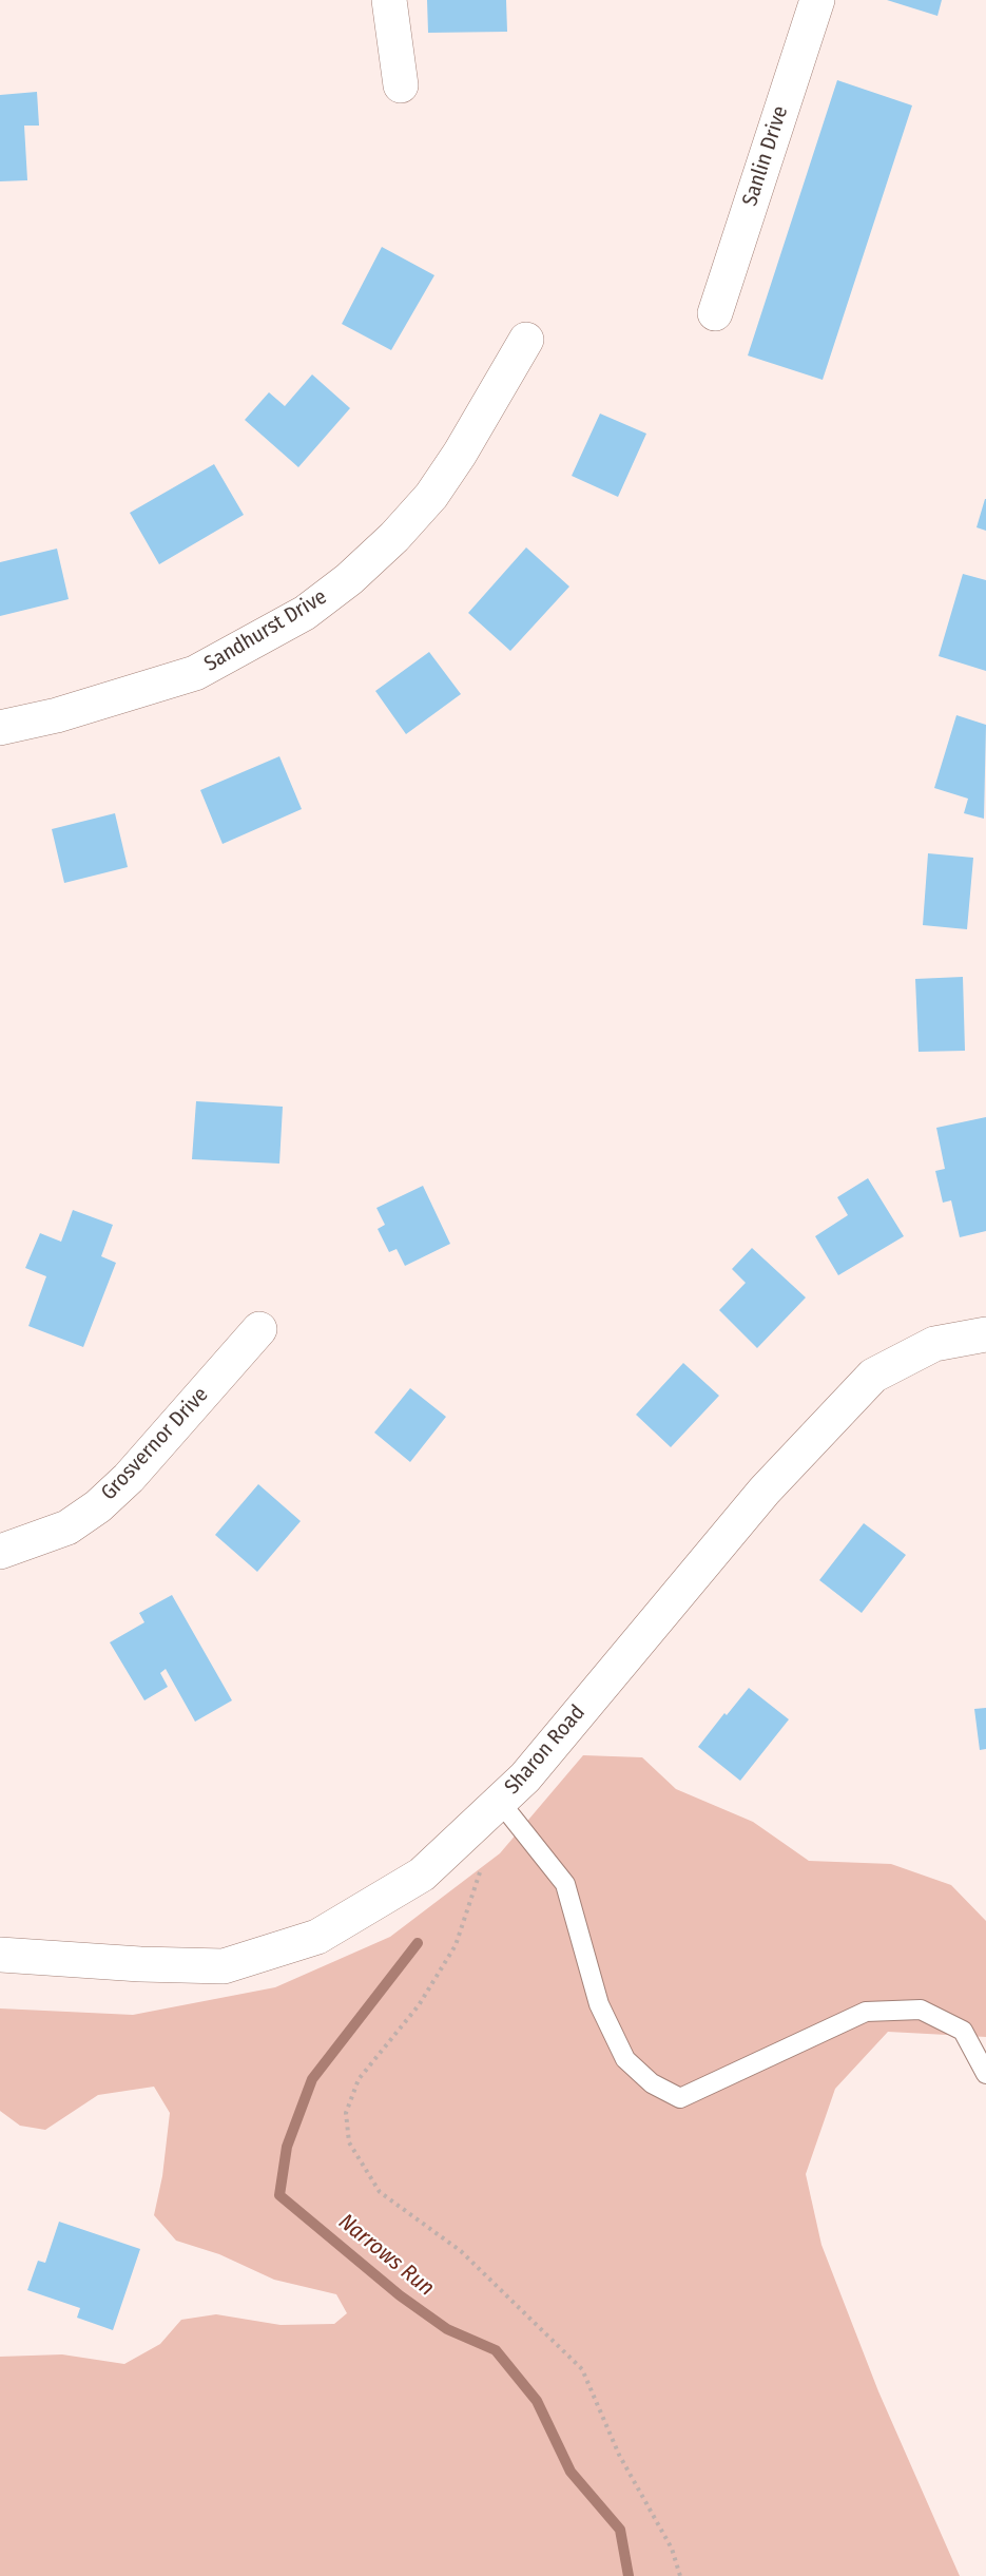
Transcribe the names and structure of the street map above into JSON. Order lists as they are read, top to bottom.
{
  "streets": {
    "street": [
      "Sanlin Drive",
      "Sandhurst Drive",
      "Grosvernor Drive",
      "Sharon Road"
    ]
  },
  "water": ["Narrows Run"]
}
